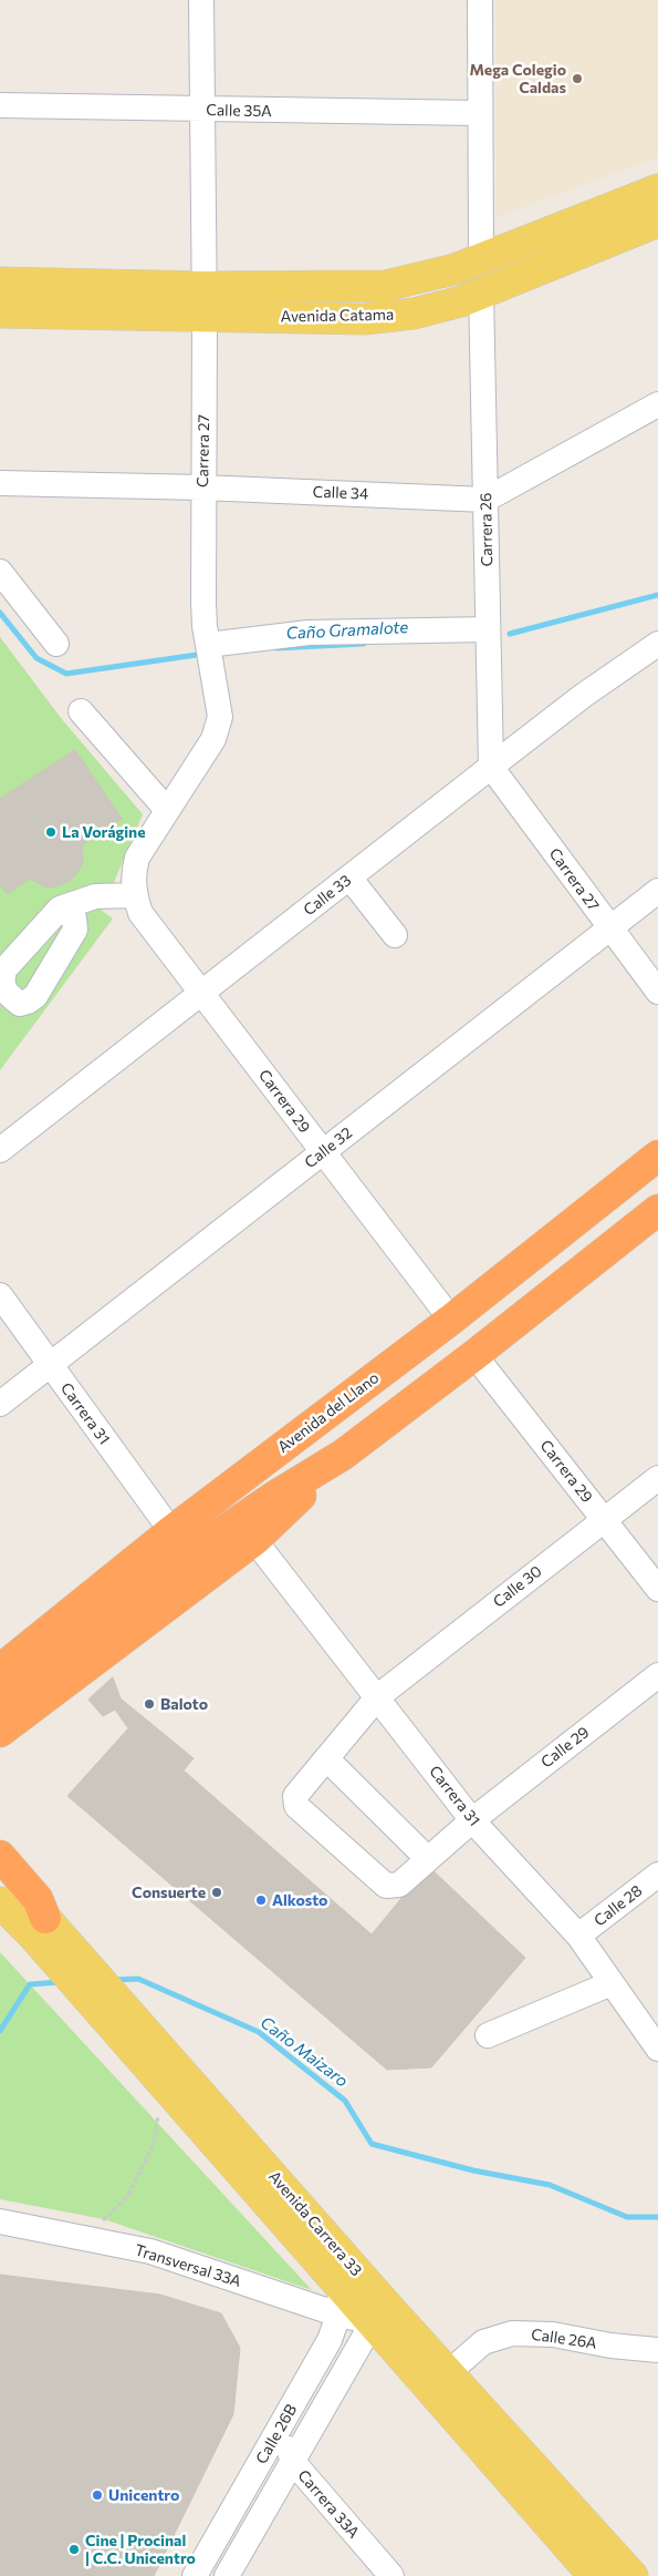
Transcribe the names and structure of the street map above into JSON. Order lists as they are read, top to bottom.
{
  "streets": {
    "highway": ["Avenida del Llano"],
    "main road": ["Avenida Catama", "Avenida Carrera 33"],
    "street": [
      "Calle 35A",
      "Carrera 27",
      "Calle 34",
      "Carrera 26",
      "Calle 33",
      "Carrera 29",
      "Calle 32",
      "Carrera 31",
      "Calle 30",
      "Calle 29",
      "Calle 28",
      "Transversal 33A",
      "Calle 26A",
      "Calle 26B",
      "Carrera 33A"
    ]
  },
  "crossings": [
    ["Calle 35A", "Carrera 27"],
    ["Avenida Catama", "Carrera 27"],
    ["Avenida Catama", "Carrera 26"],
    ["Carrera 27", "Calle 34"],
    ["Carrera 27", "Carrera 26"],
    ["Carrera 27", "Calle 33"],
    ["Carrera 27", "Carrera 29"],
    ["Carrera 27", "Calle 32"],
    ["Calle 34", "Carrera 26"],
    ["Carrera 26", "Calle 33"],
    ["Calle 33", "Carrera 29"],
    ["Carrera 29", "Calle 32"],
    ["Carrera 29", "Avenida del Llano"],
    ["Carrera 29", "Calle 30"],
    ["Calle 32", "Carrera 31"],
    ["Avenida del Llano", "Carrera 31"],
    ["Carrera 31", "Calle 30"],
    ["Carrera 31", "Calle 29"],
    ["Carrera 31", "Calle 28"],
    ["Calle 30", "Calle 29"],
    ["Avenida Carrera 33", "Transversal 33A"],
    ["Avenida Carrera 33", "Calle 26A"],
    ["Avenida Carrera 33", "Calle 26B"],
    ["Transversal 33A", "Calle 26B"],
    ["Calle 26B", "Carrera 33A"]
  ],
  "water": ["Caño Gramalote", "Caño Maizaro"],
  "places": [
    "Mega Colegio Caldas",
    "La Vorágine",
    "Baloto",
    "Consuerte",
    "Alkosto",
    "Unicentro",
    "Cine | Procinal | C.C. Unicentro"
  ]
}
